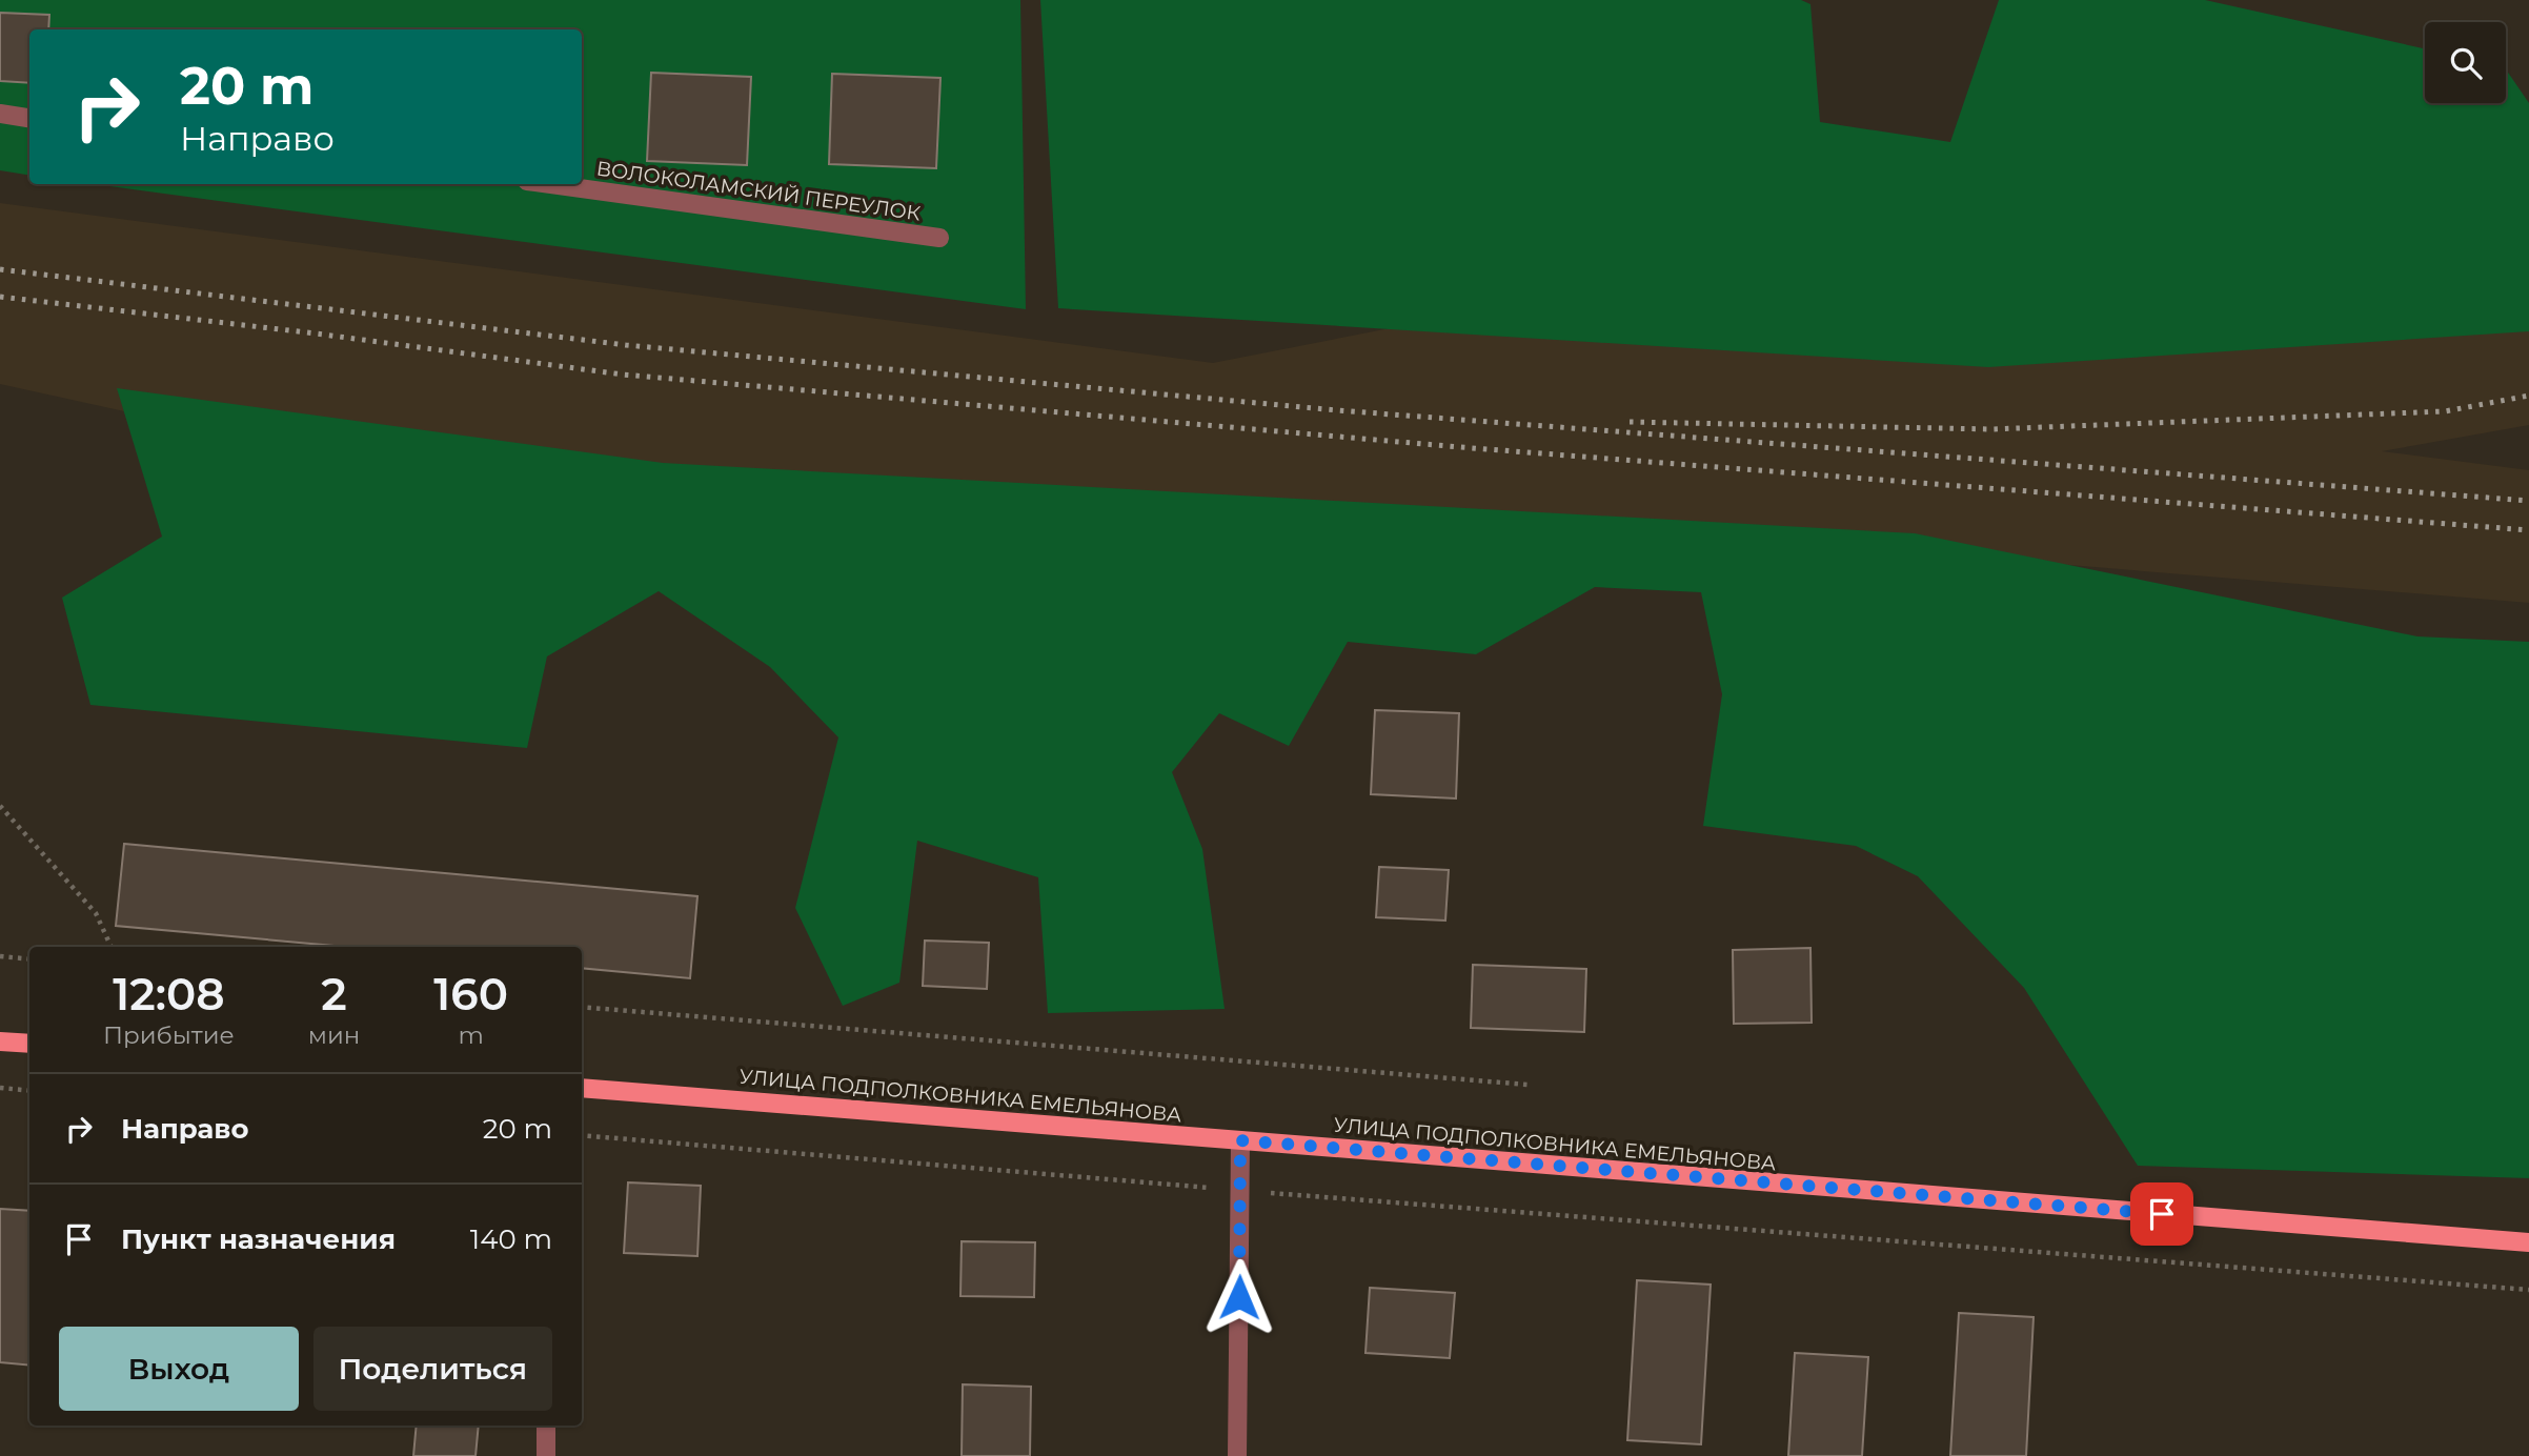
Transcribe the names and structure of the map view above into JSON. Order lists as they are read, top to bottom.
{
  "streets": {
    "main road": ["УЛИЦА ПОДПОЛКОВНИКА ЕМЕЛЬЯНОВА"],
    "street": ["ВОЛОКОЛАМСКИЙ ПЕРЕУЛОК"]
  },
  "page": {
    "turn": ["20 m", "Направо"],
    "eta": [
      "12:08",
      "Прибытие",
      "2",
      "мин",
      "160",
      "m"
    ],
    "list": [
      {
        "name": "Направо",
        "value": "20 m"
      },
      {
        "name": "Пункт назначения",
        "value": "140 m"
      }
    ],
    "buttons": ["Выход", "Поделиться"]
  }
}
